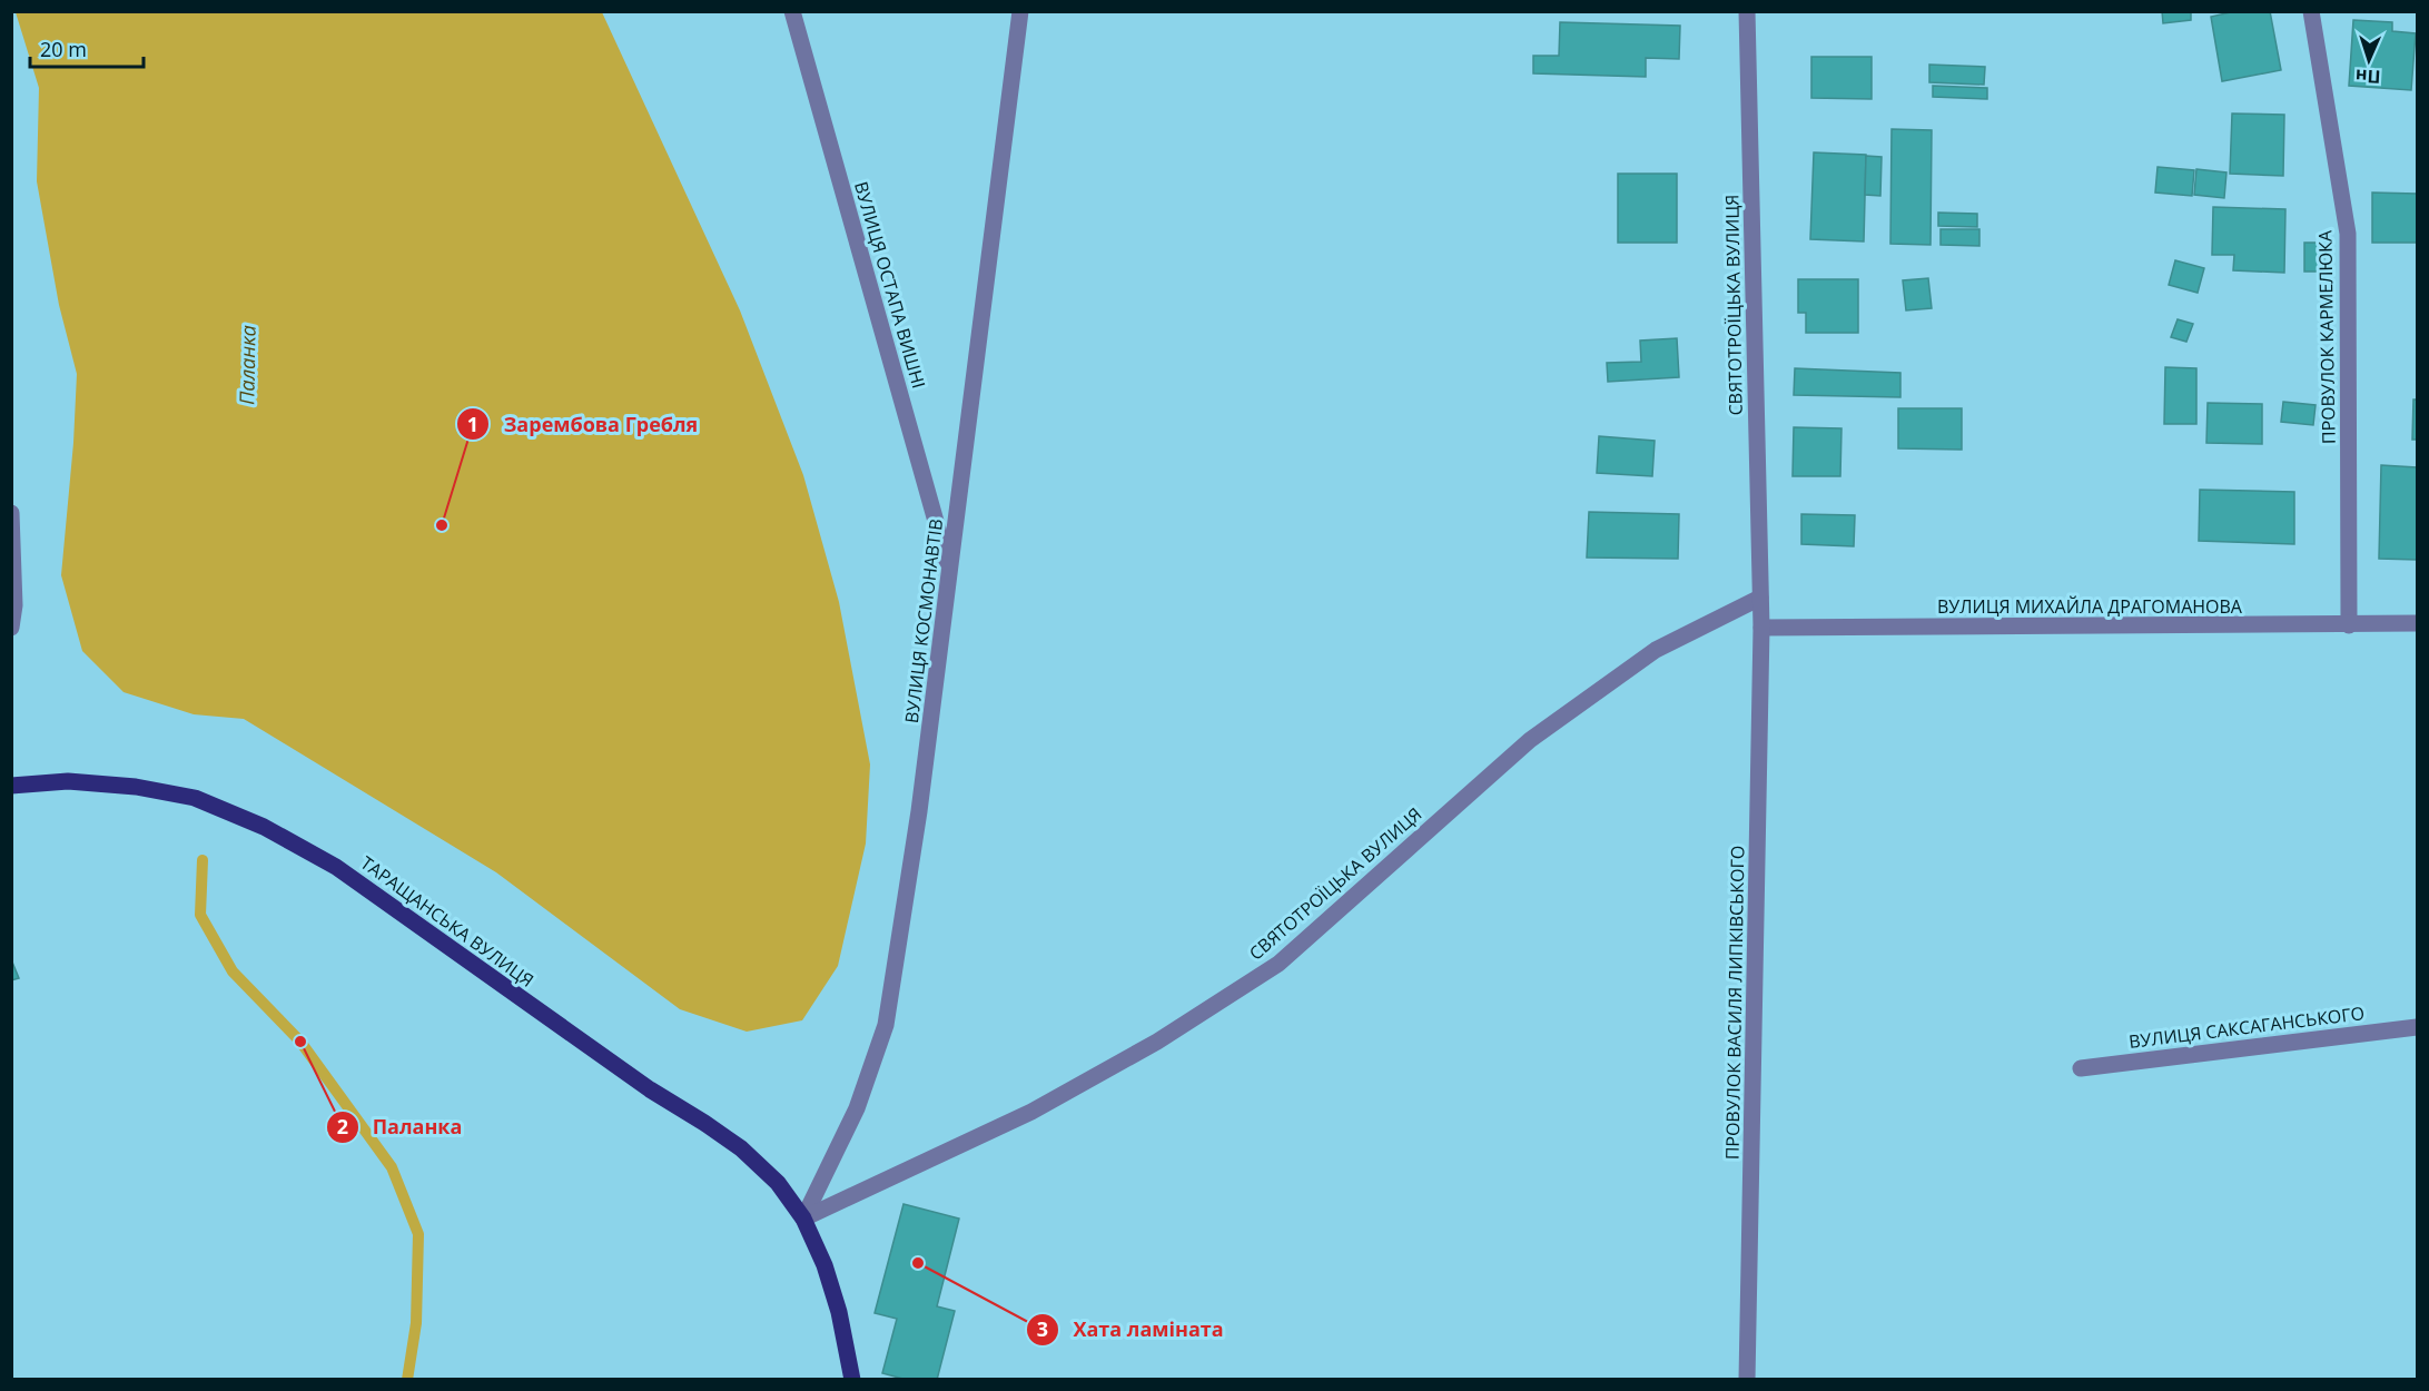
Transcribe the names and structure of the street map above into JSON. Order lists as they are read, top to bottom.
{
  "streets": {
    "main road": ["ТАРАЩАНСЬКА ВУЛИЦЯ"],
    "street": [
      "ВУЛИЦЯ ОСТАПА ВИШНІ",
      "СВЯТОТРОЇЦЬКА ВУЛИЦЯ",
      "ПРОВУЛОК КАРМЕЛЮКА",
      "ВУЛИЦЯ МИХАЙЛА ДРАГОМАНОВА",
      "ВУЛИЦЯ КОСМОНАВТІВ",
      "ПРОВУЛОК ВАСИЛЯ ЛИПКІВСЬКОГО",
      "ВУЛИЦЯ САКСАГАНСЬКОГО"
    ]
  },
  "crossings": [
    ["ВУЛИЦЯ ОСТАПА ВИШНІ", "ВУЛИЦЯ КОСМОНАВТІВ"],
    ["СВЯТОТРОЇЦЬКА ВУЛИЦЯ", "ВУЛИЦЯ МИХАЙЛА ДРАГОМАНОВА"],
    ["СВЯТОТРОЇЦЬКА ВУЛИЦЯ", "ВУЛИЦЯ КОСМОНАВТІВ"],
    ["СВЯТОТРОЇЦЬКА ВУЛИЦЯ", "ТАРАЩАНСЬКА ВУЛИЦЯ"],
    ["СВЯТОТРОЇЦЬКА ВУЛИЦЯ", "ПРОВУЛОК ВАСИЛЯ ЛИПКІВСЬКОГО"],
    ["ПРОВУЛОК КАРМЕЛЮКА", "ВУЛИЦЯ МИХАЙЛА ДРАГОМАНОВА"],
    ["ВУЛИЦЯ МИХАЙЛА ДРАГОМАНОВА", "ПРОВУЛОК ВАСИЛЯ ЛИПКІВСЬКОГО"],
    ["ВУЛИЦЯ КОСМОНАВТІВ", "ТАРАЩАНСЬКА ВУЛИЦЯ"]
  ],
  "water": ["Паланка"],
  "places": ["Зарембова Гребля", "Паланка", "Хата ламіната"],
  "scale_bar": "20 m",
  "north": "bottom"
}
